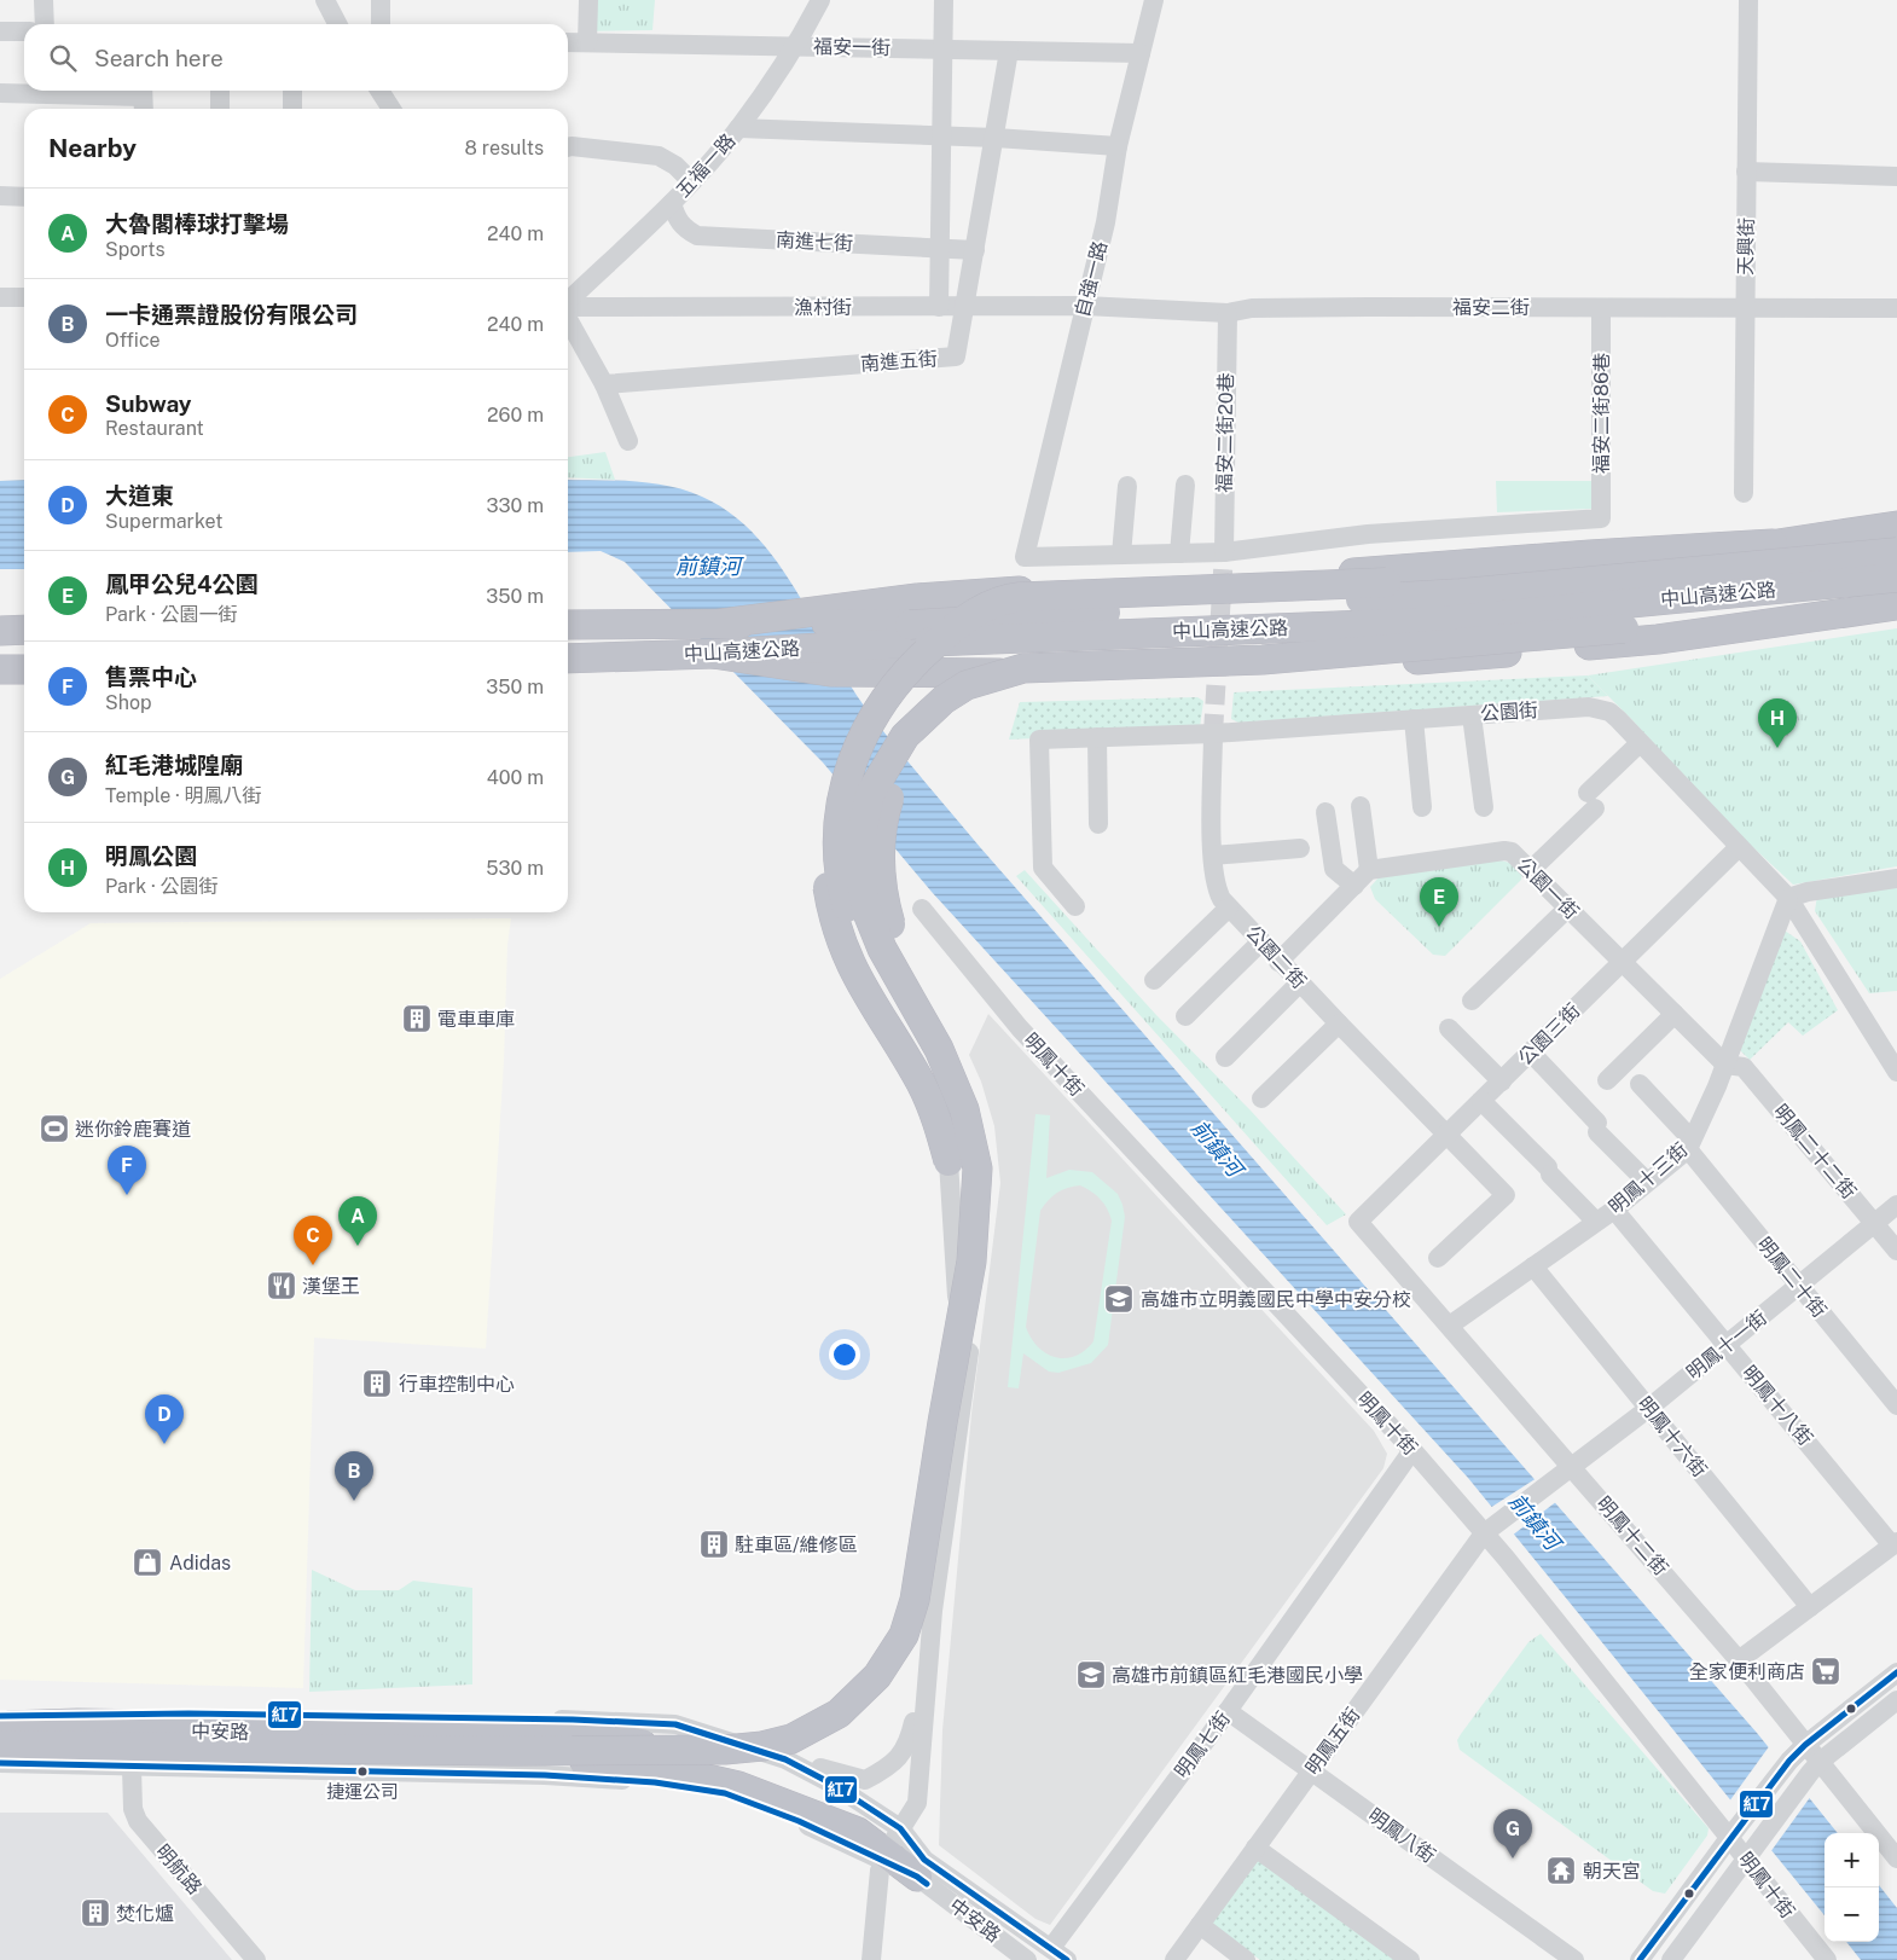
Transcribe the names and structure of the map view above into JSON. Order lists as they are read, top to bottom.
{
  "streets": {
    "highway": ["中山高速公路"],
    "street": [
      "福安一街",
      "五福一路",
      "南進七街",
      "天興街",
      "自強一路",
      "漁村街",
      "福安二街",
      "南進五街",
      "福安二街86巷",
      "福安二街20巷",
      "公園街",
      "公園一街",
      "公園二街",
      "公園三街",
      "明鳳十街",
      "明鳳二十二街",
      "明鳳十三街",
      "明鳳二十街",
      "明鳳十一街",
      "明鳳十八街",
      "明鳳十六街",
      "明鳳十二街",
      "中安路",
      "明鳳五街",
      "明鳳七街",
      "明鳳八街",
      "明航路"
    ]
  },
  "crossings": [
    ["福安一街", "五福一路"],
    ["福安一街", "自強一路"],
    ["福安一街", "南進五街"],
    ["五福一路", "南進七街"],
    ["南進七街", "南進五街"],
    ["天興街", "福安二街"],
    ["自強一路", "漁村街"],
    ["自強一路", "福安二街"],
    ["漁村街", "福安二街"],
    ["漁村街", "南進五街"],
    ["福安二街", "福安二街86巷"],
    ["福安二街", "福安二街20巷"],
    ["福安二街86巷", "福安二街20巷"],
    ["公園街", "公園二街"],
    ["公園街", "公園三街"],
    ["公園街", "明鳳十三街"],
    ["公園一街", "公園三街"],
    ["公園一街", "明鳳二十二街"],
    ["公園一街", "明鳳十三街"],
    ["公園二街", "公園三街"],
    ["公園三街", "明鳳十二街"],
    ["明鳳十街", "明鳳五街"],
    ["明鳳十街", "明鳳七街"],
    ["明鳳二十二街", "明鳳十三街"],
    ["明鳳二十二街", "明鳳十一街"],
    ["明鳳十三街", "明鳳二十街"],
    ["明鳳十三街", "明鳳十八街"],
    ["明鳳十三街", "明鳳十六街"],
    ["明鳳十三街", "明鳳十二街"],
    ["明鳳二十街", "明鳳十一街"],
    ["明鳳十一街", "明鳳十八街"],
    ["明鳳十一街", "明鳳十六街"],
    ["明鳳十一街", "明鳳十二街"],
    ["明鳳十一街", "明鳳五街"],
    ["中安路", "明鳳七街"],
    ["中安路", "明航路"],
    ["明鳳五街", "明鳳八街"],
    ["明鳳七街", "明鳳八街"]
  ],
  "water": ["前鎮河"],
  "places": {
    "building": [
      "電車車庫",
      "行車控制中心",
      "駐車區/維修區",
      "焚化爐"
    ],
    "sports": ["迷你鈴鹿賽道"],
    "restaurant": ["漢堡王"],
    "school or university": ["高雄市立明義國民中學中安分校", "高雄市前鎮區紅毛港國民小學"],
    "shop": ["Adidas"],
    "supermarket": ["全家便利商店"],
    "other": ["捷運公司"],
    "temple": ["朝天宮"]
  },
  "lines": ["transit line 紅7"],
  "page": {
    "search": "Search here",
    "heading": ["Nearby", "8 results"],
    "list": [
      {
        "mark": "A",
        "name": "大魯閣棒球打擊場",
        "note": "Sports",
        "value": "240 m"
      },
      {
        "mark": "B",
        "name": "一卡通票證股份有限公司",
        "note": "Office",
        "value": "240 m"
      },
      {
        "mark": "C",
        "name": "Subway",
        "note": "Restaurant",
        "value": "260 m"
      },
      {
        "mark": "D",
        "name": "大道東",
        "note": "Supermarket",
        "value": "330 m"
      },
      {
        "mark": "E",
        "name": "鳳甲公兒4公園",
        "note": "Park · 公園一街",
        "value": "350 m"
      },
      {
        "mark": "F",
        "name": "售票中心",
        "note": "Shop",
        "value": "350 m"
      },
      {
        "mark": "G",
        "name": "紅毛港城隍廟",
        "note": "Temple · 明鳳八街",
        "value": "400 m"
      },
      {
        "mark": "H",
        "name": "明鳳公園",
        "note": "Park · 公園街",
        "value": "530 m"
      }
    ],
    "pins": [
      "H",
      "E",
      "F",
      "A",
      "C",
      "D",
      "B",
      "G"
    ],
    "map_buttons": ["+", "−"]
  }
}
